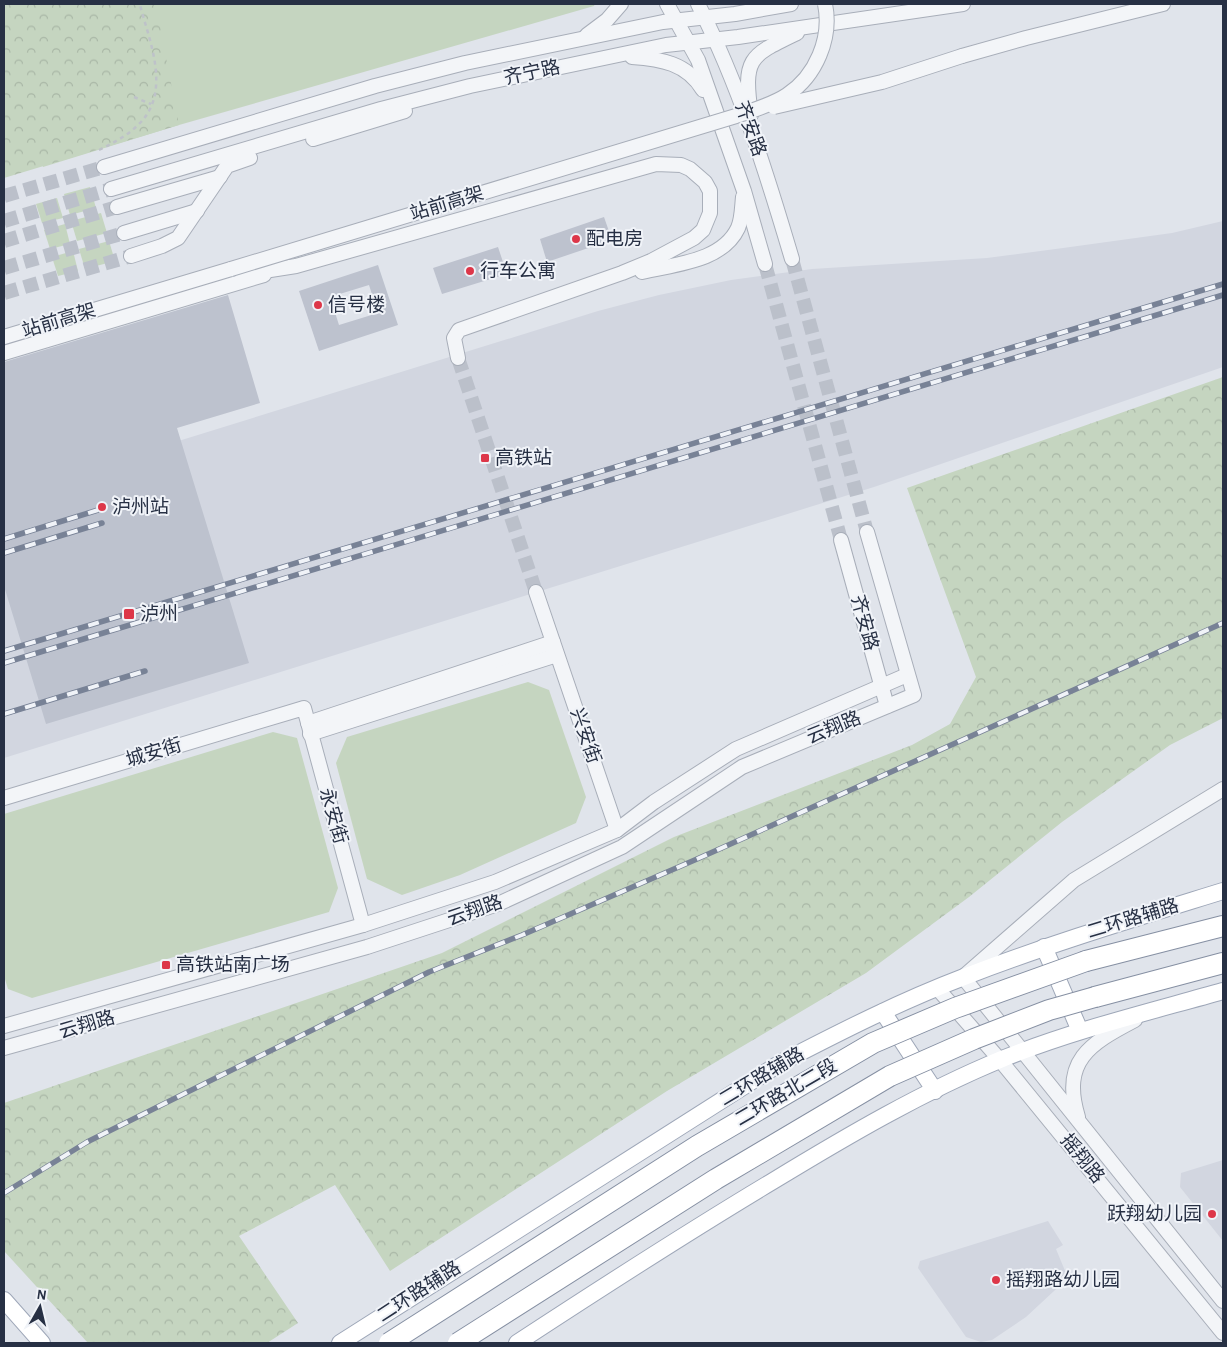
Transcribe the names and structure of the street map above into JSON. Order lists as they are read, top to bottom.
{
  "streets": {
    "highway": ["二环路北二段"],
    "main road": ["二环路辅路"],
    "street": [
      "齐宁路",
      "齐安路",
      "站前高架",
      "云翔路",
      "兴安街",
      "城安街",
      "永安街",
      "摇翔路"
    ]
  },
  "crossings": [
    ["齐宁路", "齐安路"],
    ["齐安路", "云翔路"],
    ["云翔路", "兴安街"],
    ["云翔路", "永安街"],
    ["城安街", "永安街"],
    ["二环路辅路", "摇翔路"]
  ],
  "places": {
    "other": [
      "配电房",
      "行车公寓",
      "信号楼",
      "泸州站",
      "跃翔幼儿园",
      "摇翔路幼儿园"
    ],
    "transit": ["高铁站", "泸州", "高铁站南广场"]
  },
  "north": "top"
}
